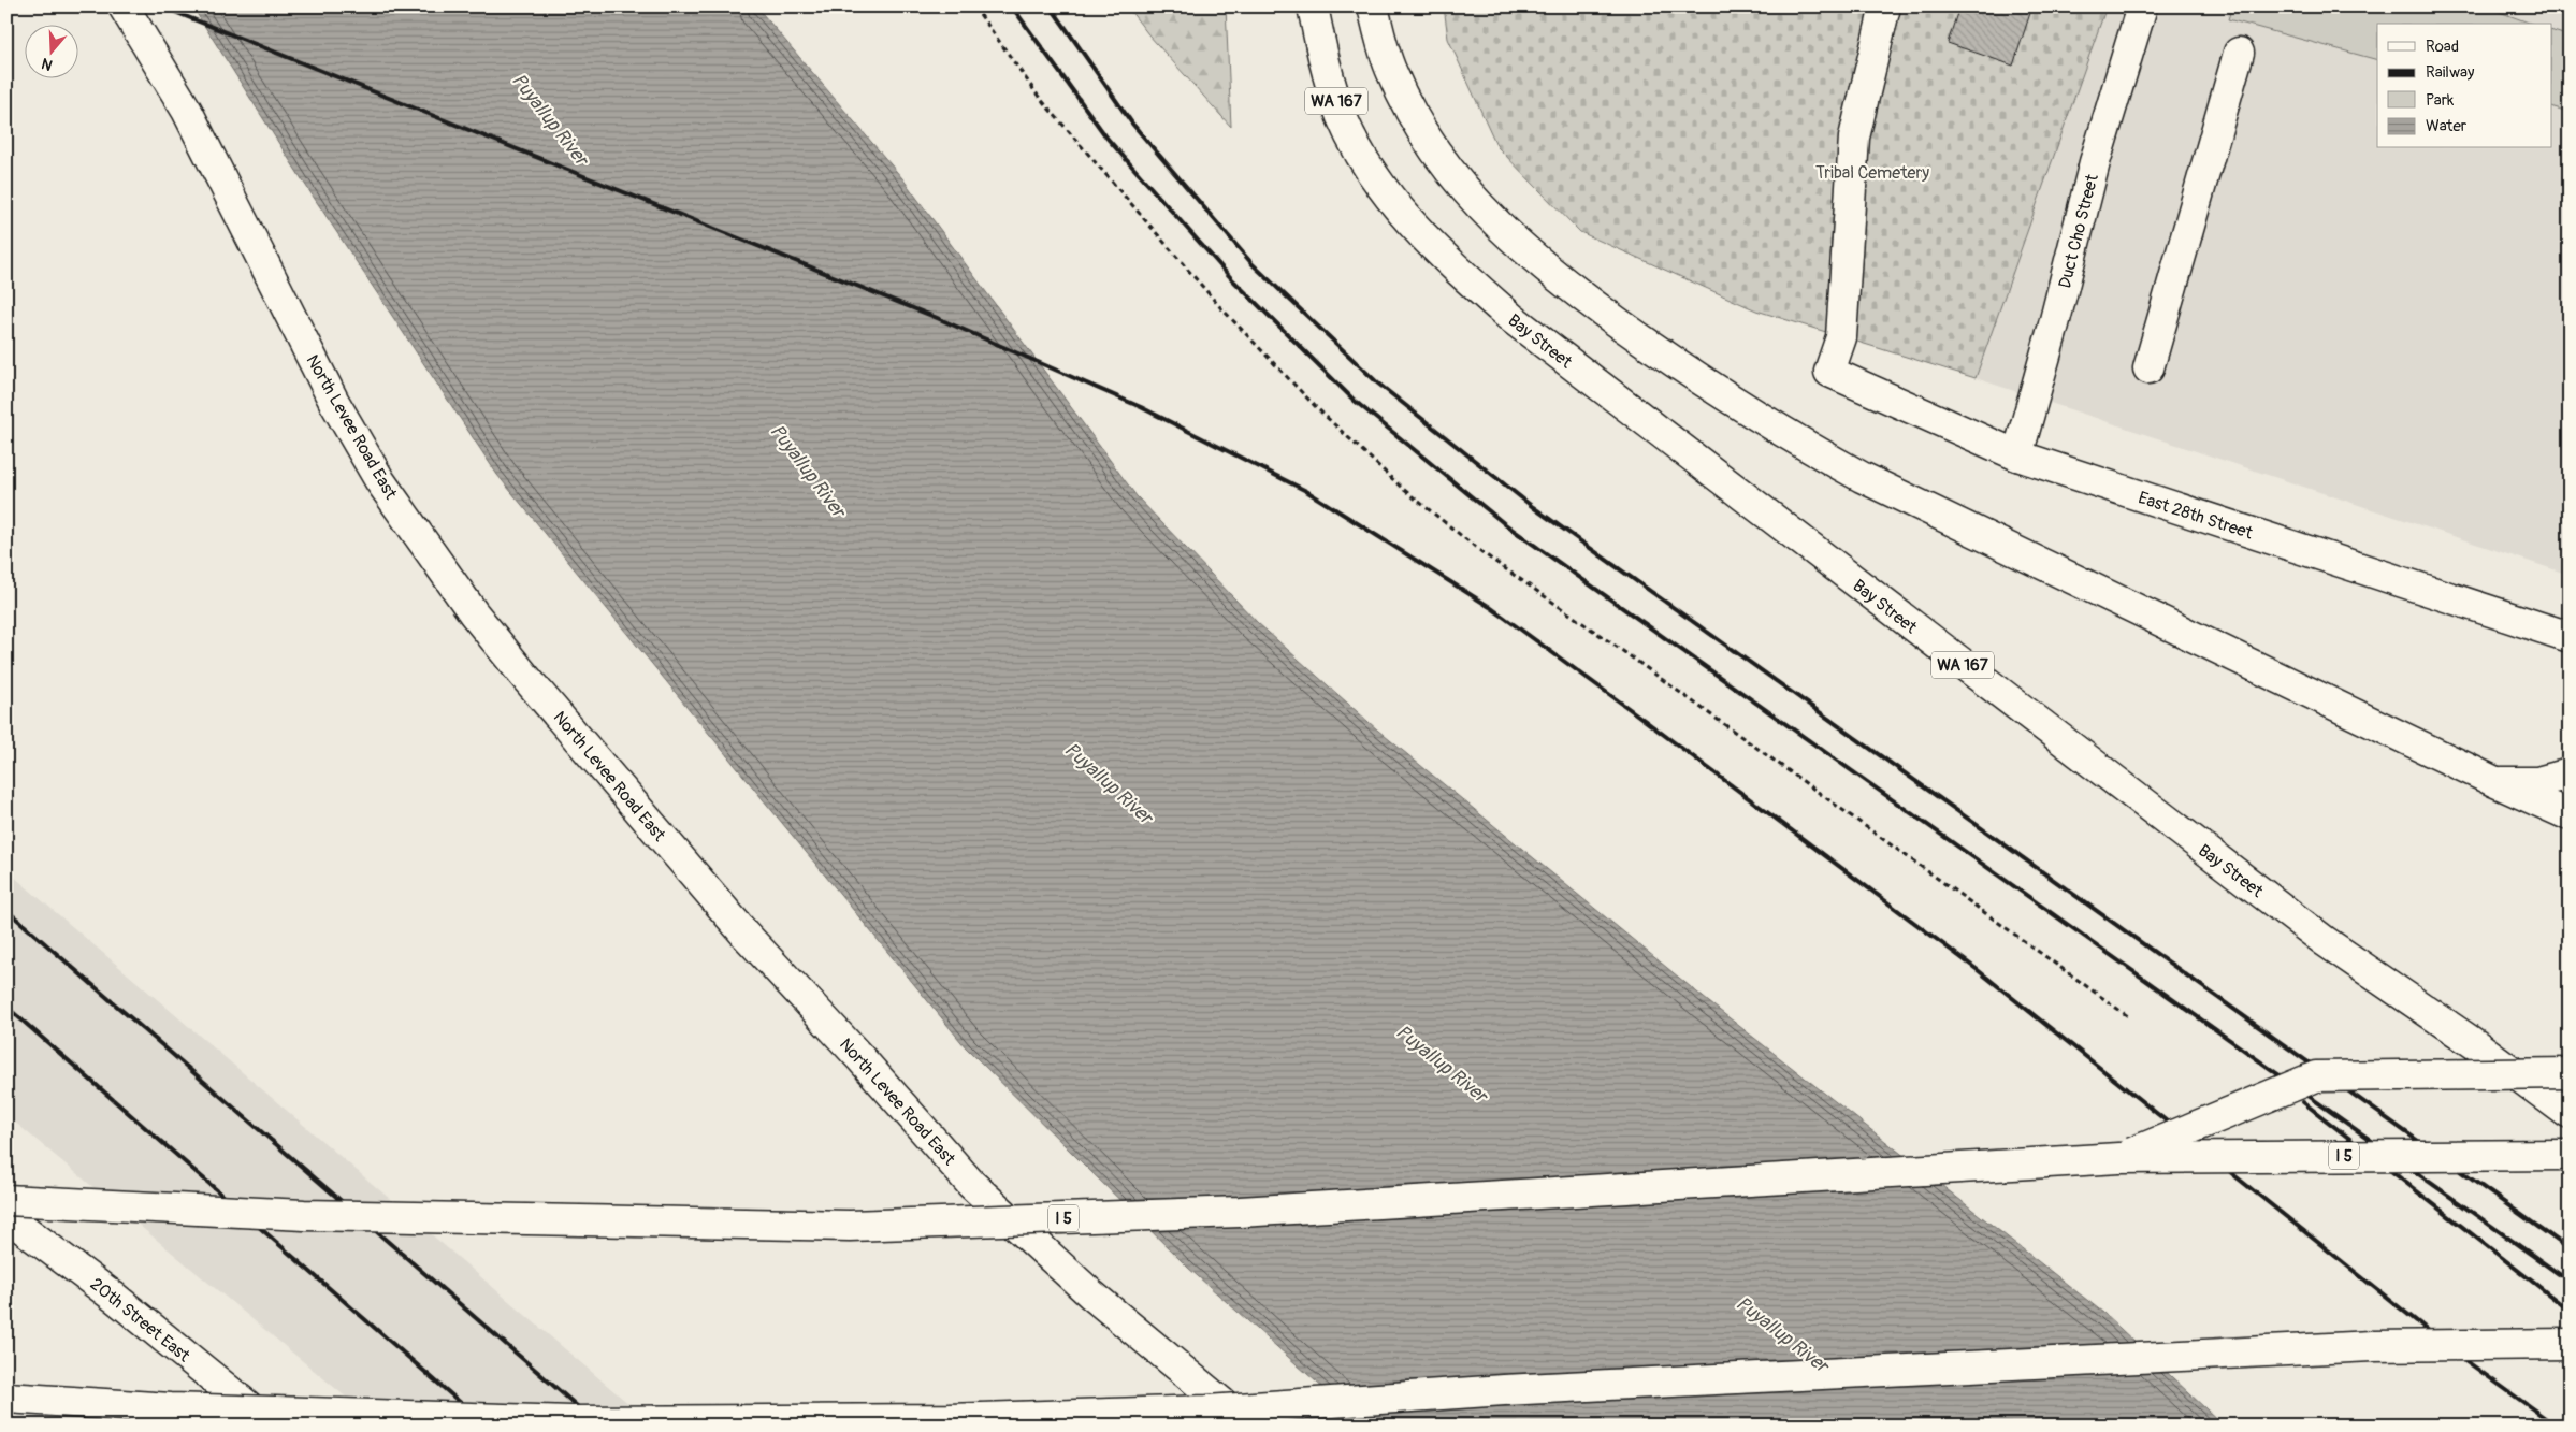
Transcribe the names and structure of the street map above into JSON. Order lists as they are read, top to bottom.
{
  "streets": {
    "main road": [
      "WA 167",
      "Duct Cho Street",
      "Bay Street",
      "North Levee Road East",
      "East 28th Street",
      "I 5",
      "20th Street East"
    ]
  },
  "crossings": [
    ["Duct Cho Street", "East 28th Street"]
  ],
  "water": ["Puyallup River"],
  "parks": ["Tribal Cemetery"],
  "legend": [
    "Road",
    "Railway",
    "Park",
    "Water"
  ],
  "north": "bottom"
}
